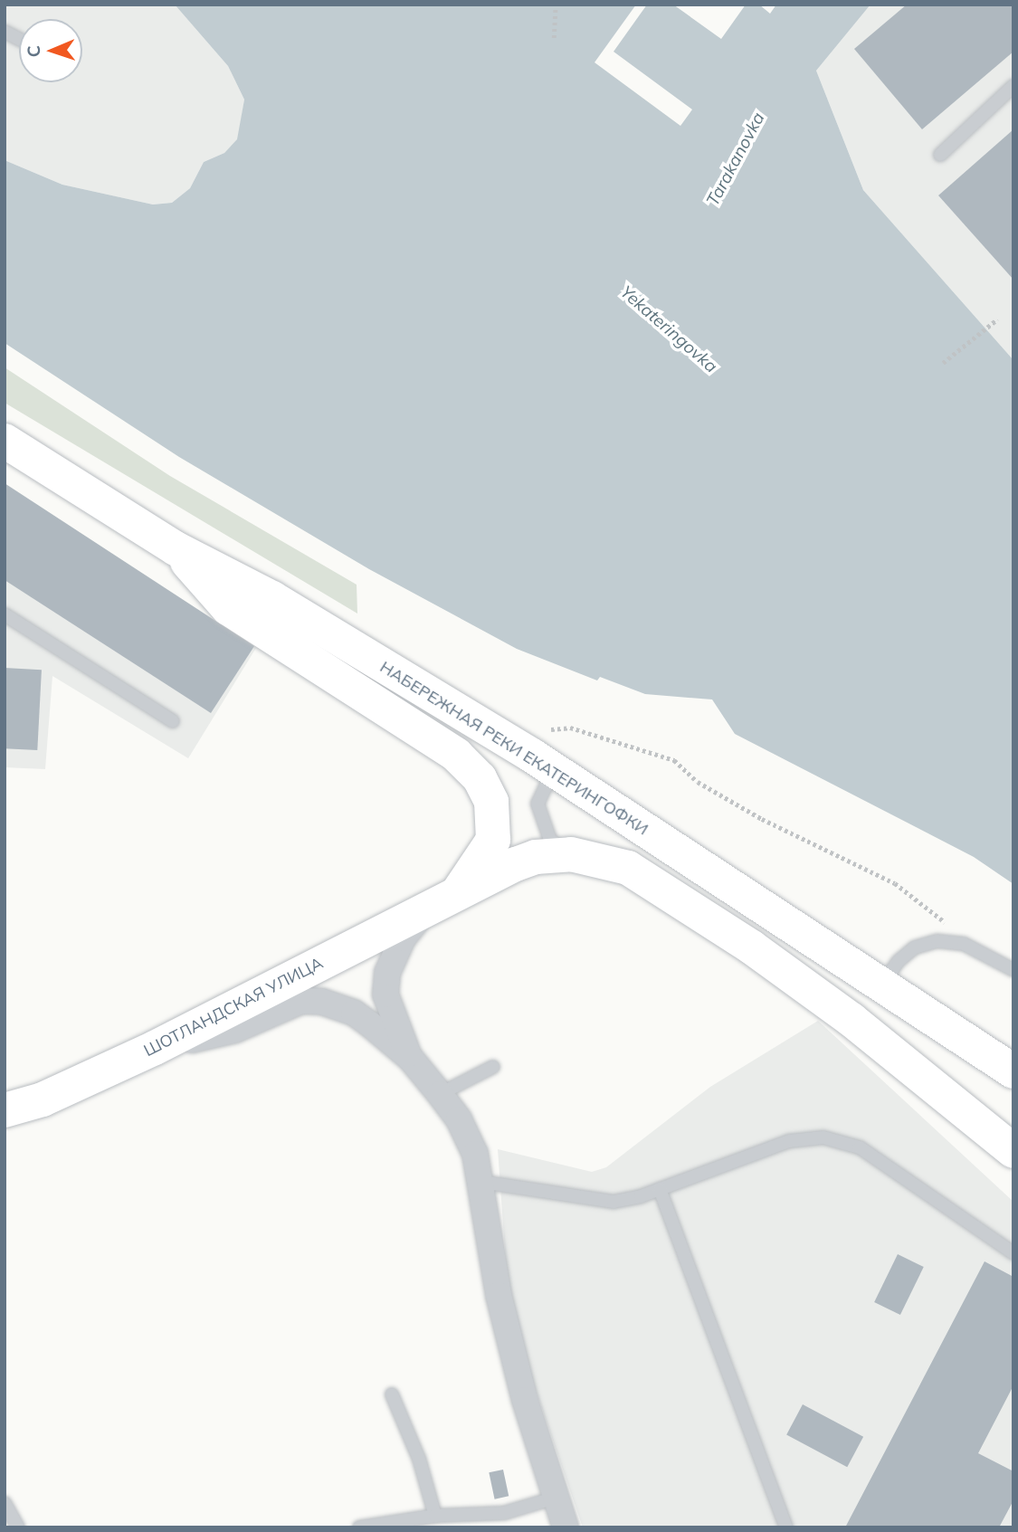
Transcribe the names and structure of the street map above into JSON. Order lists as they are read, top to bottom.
{
  "streets": {
    "main road": ["НАБЕРЕЖНАЯ РЕКИ ЕКАТЕРИНГОФКИ", "ШОТЛАНДСКАЯ УЛИЦА"]
  },
  "water": ["Tarakanovka", "Yekateringovka"],
  "north": "left"
}
